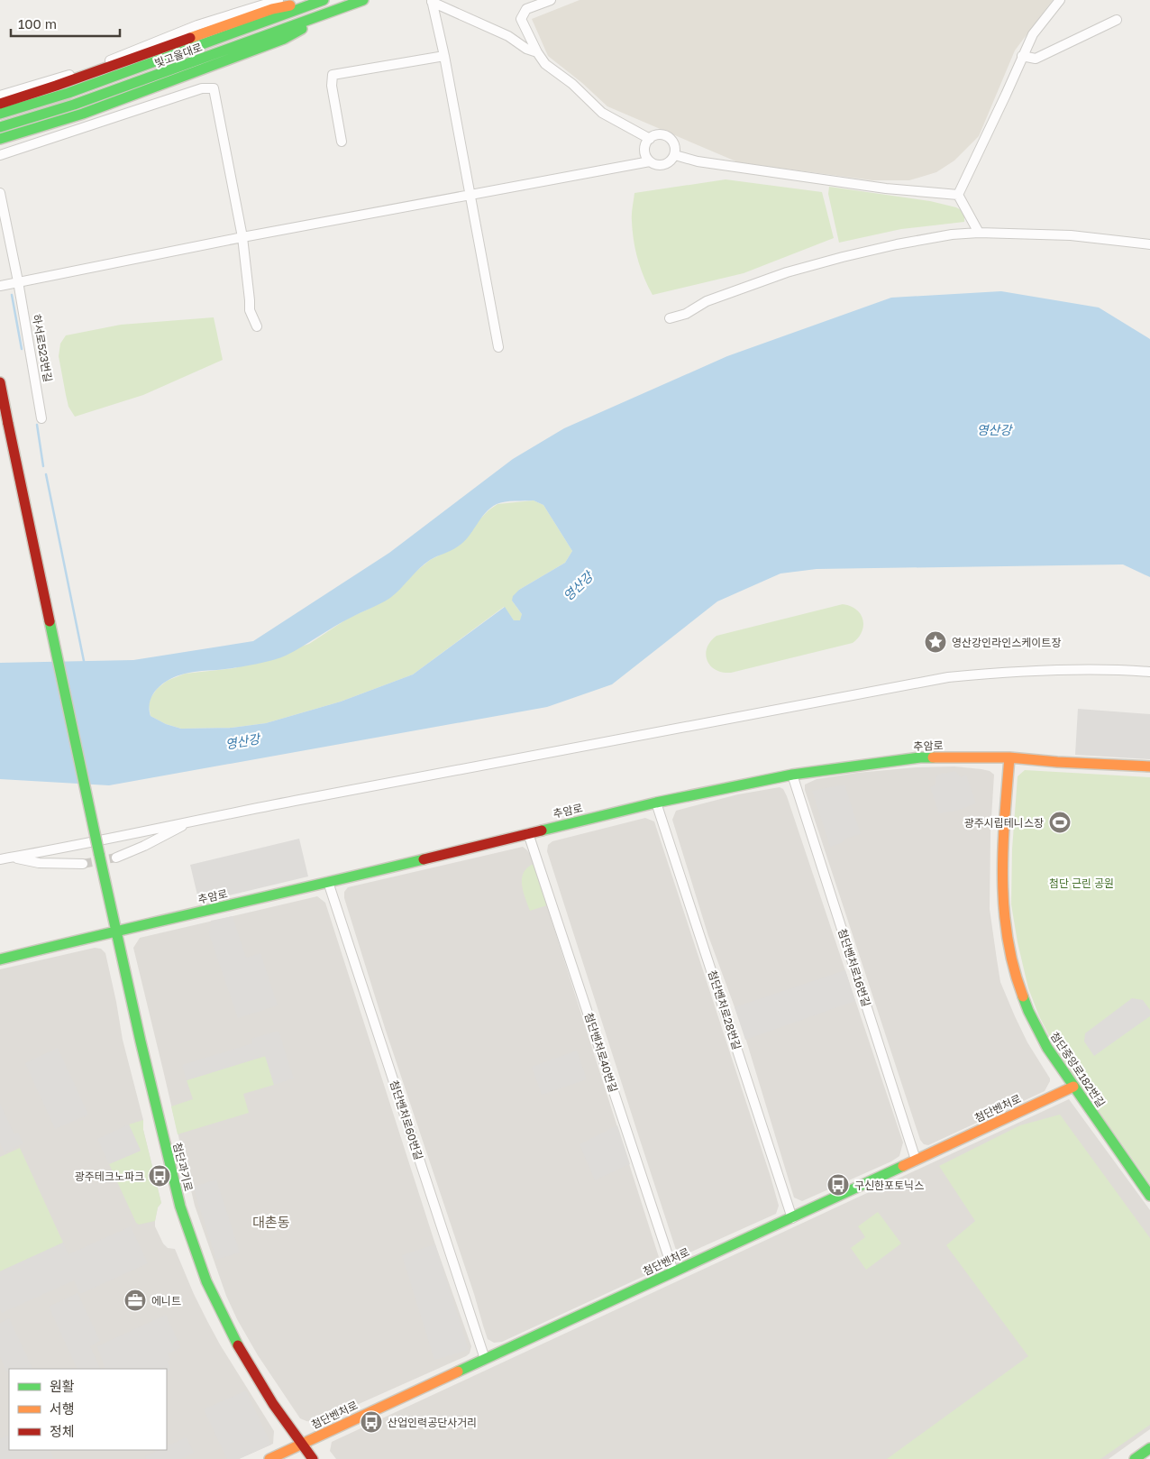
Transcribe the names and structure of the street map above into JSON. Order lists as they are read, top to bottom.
{
  "streets": {
    "street": [
      "빛고을대로",
      "하서로523번길",
      "추암로",
      "첨단벤처로16번길",
      "첨단벤처로28번길",
      "첨단벤처로40번길",
      "첨단중앙로182번길",
      "첨단벤처로",
      "첨단벤처로60번길",
      "첨단과기로"
    ]
  },
  "crossings": [
    ["추암로", "첨단벤처로16번길"],
    ["추암로", "첨단벤처로28번길"],
    ["추암로", "첨단벤처로40번길"],
    ["추암로", "첨단중앙로182번길"],
    ["추암로", "첨단벤처로60번길"],
    ["추암로", "첨단과기로"],
    ["첨단벤처로16번길", "첨단벤처로"],
    ["첨단벤처로28번길", "첨단벤처로"],
    ["첨단벤처로40번길", "첨단벤처로"],
    ["첨단중앙로182번길", "첨단벤처로"],
    ["첨단벤처로", "첨단벤처로60번길"],
    ["첨단벤처로", "첨단과기로"]
  ],
  "districts": ["대촌동"],
  "water": ["영산강"],
  "parks": ["첨단 근린 공원"],
  "places": {
    "place": ["영산강인라인스케이트장"],
    "sports": ["광주시립테니스장"],
    "bus stop": ["광주테크노파크", "구신한포토닉스", "산업인력공단사거리"],
    "office": ["에니트"]
  },
  "legend": ["원활", "서행", "정체"],
  "scale_bar": "100 m"
}
